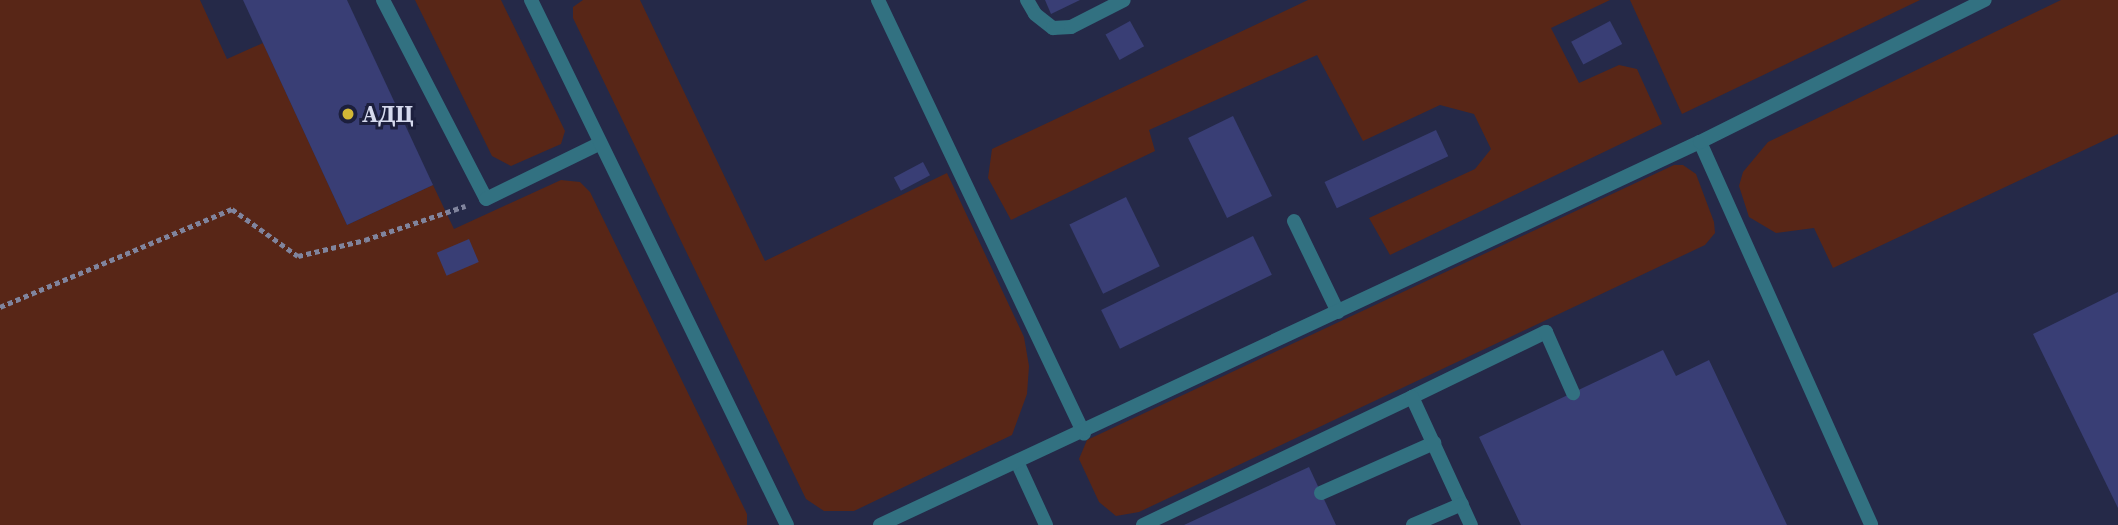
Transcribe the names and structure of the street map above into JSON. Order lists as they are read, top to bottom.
{
  "places": ["АДЦ"]
}
